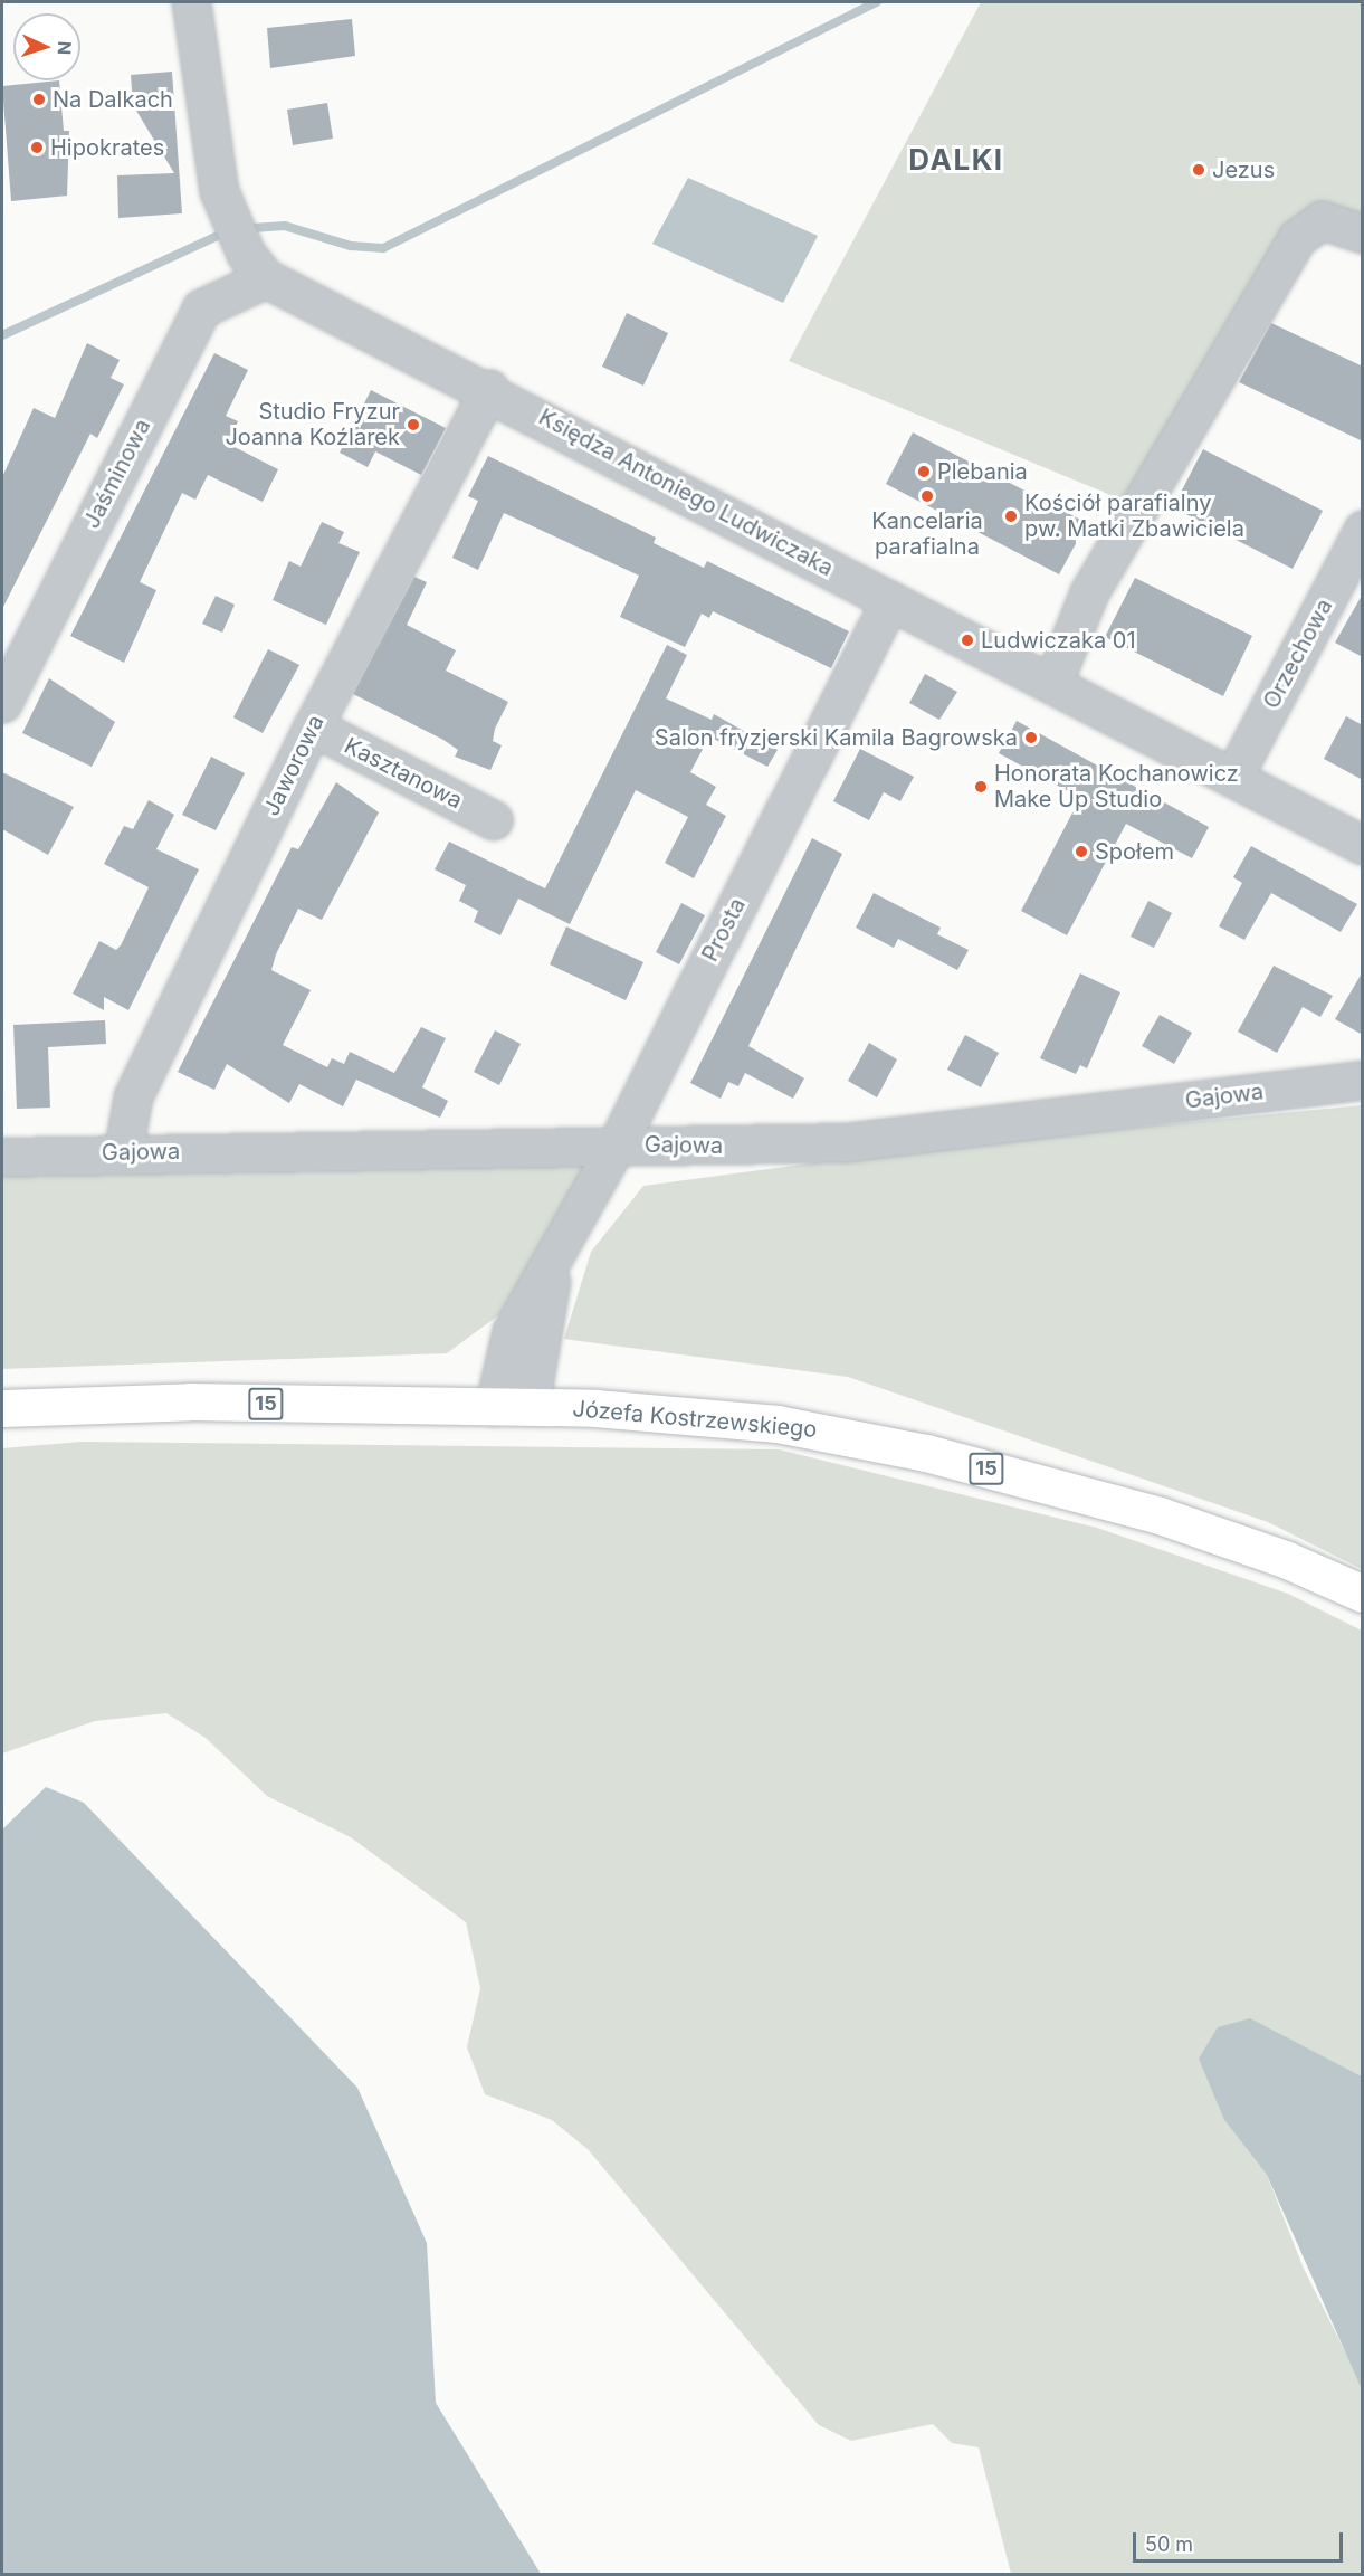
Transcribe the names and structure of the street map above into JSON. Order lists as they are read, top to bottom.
{
  "streets": {
    "main road": ["15", "Józefa Kostrzewskiego"],
    "street": [
      "Jaśminowa",
      "Księdza Antoniego Ludwiczaka",
      "Orzechowa",
      "Jaworowa",
      "Kasztanowa",
      "Prosta",
      "Gajowa"
    ]
  },
  "crossings": [
    ["Jaśminowa", "Księdza Antoniego Ludwiczaka"],
    ["Księdza Antoniego Ludwiczaka", "Orzechowa"],
    ["Księdza Antoniego Ludwiczaka", "Jaworowa"],
    ["Księdza Antoniego Ludwiczaka", "Prosta"],
    ["Jaworowa", "Kasztanowa"],
    ["Jaworowa", "Gajowa"],
    ["Prosta", "Gajowa"],
    ["Prosta", "Józefa Kostrzewskiego"]
  ],
  "districts": ["DALKI"],
  "places": [
    "Na Dalkach",
    "Hipokrates",
    "Jezus",
    "Studio Fryzur Joanna Koźlarek",
    "Plebania",
    "Kancelaria parafialna",
    "Kościół parafialny pw. Matki Zbawiciela",
    "Ludwiczaka 01",
    "Salon fryzjerski Kamila Bagrowska",
    "Honorata Kochanowicz Make Up Studio",
    "Społem"
  ],
  "scale_bar": "50 m",
  "north": "right"
}
